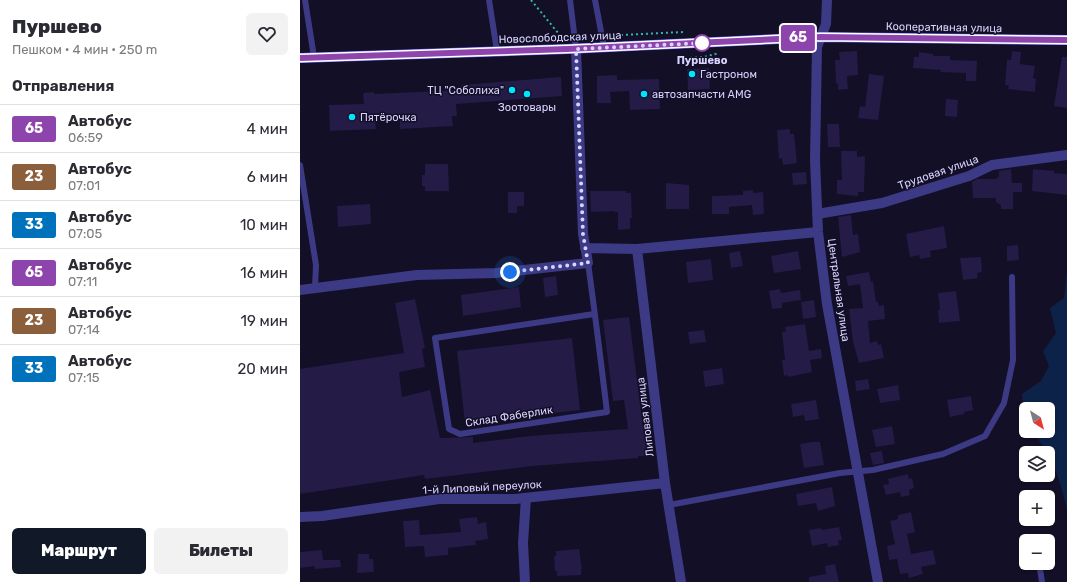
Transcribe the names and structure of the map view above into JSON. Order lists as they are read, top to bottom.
{
  "streets": {
    "main road": ["Кооперативная улица", "Новослободская улица"],
    "street": [
      "Трудовая улица",
      "Центральная улица",
      "Липовая улица",
      "1-й Липовый переулок"
    ],
    "lane": ["Склад Фаберлик"]
  },
  "crossings": [
    ["Кооперативная улица", "Новослободская улица"],
    ["Кооперативная улица", "Центральная улица"],
    ["Новослободская улица", "Центральная улица"],
    ["Трудовая улица", "Центральная улица"],
    ["Липовая улица", "1-й Липовый переулок"]
  ],
  "places": [
    "Пуршево",
    "Гастроном",
    "ТЦ \"Соболиха\"",
    "Зоотовары",
    "автозапчасти AMG",
    "Пятёрочка"
  ],
  "lines": ["bus line 65"],
  "north": "bottom right",
  "page": {
    "heading": [
      ["Пуршево", "Пешком · 4 мин · 250 m"],
      "Отправления"
    ],
    "on_map": "65",
    "list": [
      {
        "mark": "65",
        "name": "Автобус",
        "note": "06:59",
        "value": "4 мин"
      },
      {
        "mark": "23",
        "name": "Автобус",
        "note": "07:01",
        "value": "6 мин"
      },
      {
        "mark": "33",
        "name": "Автобус",
        "note": "07:05",
        "value": "10 мин"
      },
      {
        "mark": "65",
        "name": "Автобус",
        "note": "07:11",
        "value": "16 мин"
      },
      {
        "mark": "23",
        "name": "Автобус",
        "note": "07:14",
        "value": "19 мин"
      },
      {
        "mark": "33",
        "name": "Автобус",
        "note": "07:15",
        "value": "20 мин"
      }
    ],
    "map_buttons": ["+", "−"],
    "buttons": ["Маршрут", "Билеты"]
  }
}
